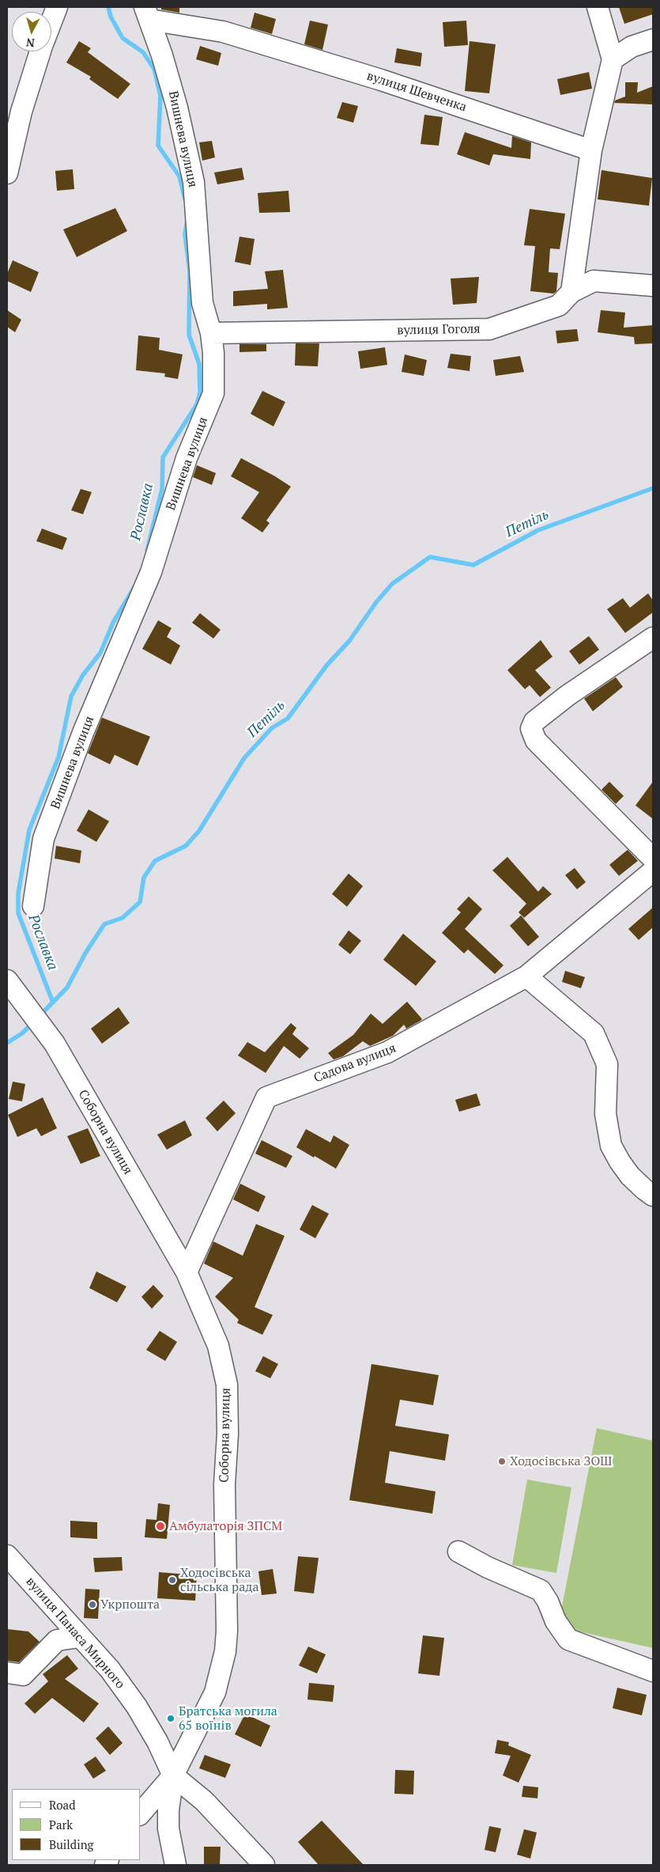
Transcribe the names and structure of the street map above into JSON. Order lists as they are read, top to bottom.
{
  "streets": {
    "street": [
      "вулиця Шевченка",
      "Вишнева вулиця",
      "вулиця Гоголя",
      "Садова вулиця",
      "Соборна вулиця",
      "вулиця Панаса Мирного"
    ]
  },
  "crossings": [
    ["вулиця Шевченка", "Вишнева вулиця"],
    ["Вишнева вулиця", "вулиця Гоголя"],
    ["Садова вулиця", "Соборна вулиця"],
    ["Соборна вулиця", "вулиця Панаса Мирного"]
  ],
  "water": ["Рославка", "Петіль"],
  "places": [
    "Ходосівська ЗОШ",
    "Амбулаторія ЗПСМ",
    "Ходосівська сільська рада",
    "Укрпошта",
    "Братська могила 65 воїнів"
  ],
  "legend": ["Road", "Park", "Building"],
  "north": "bottom"
}
